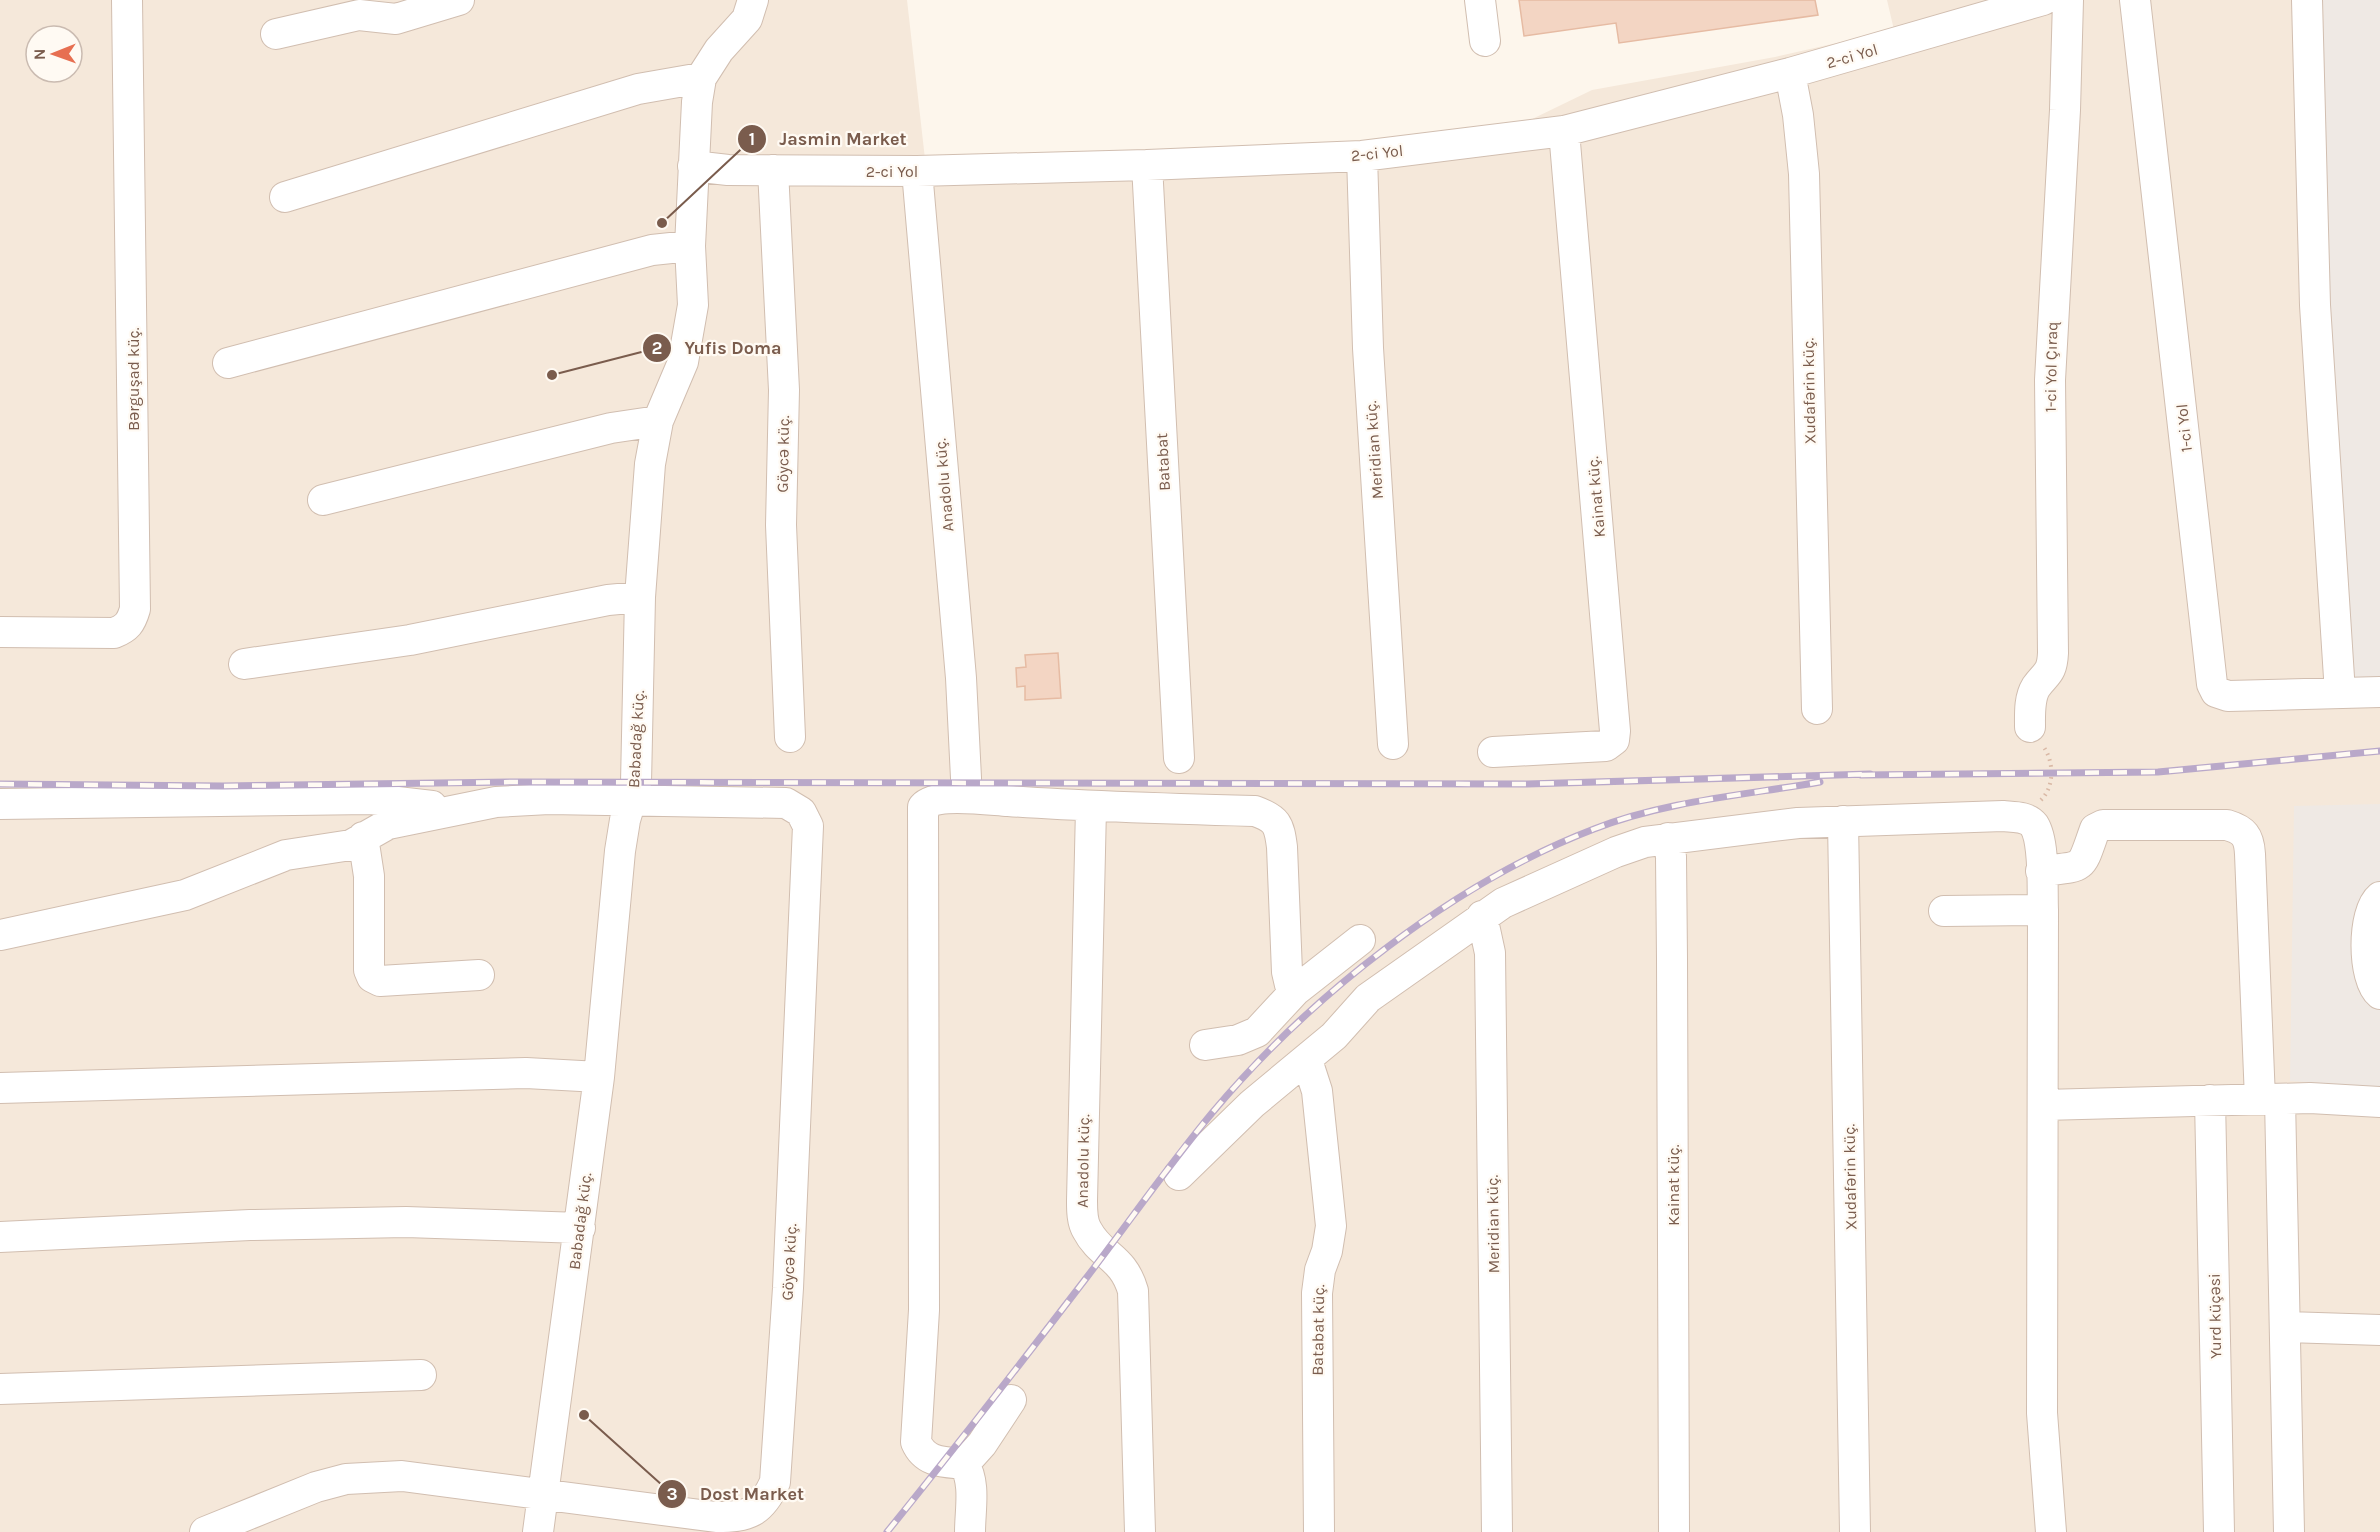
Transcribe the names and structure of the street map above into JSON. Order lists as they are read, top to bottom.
{
  "streets": {
    "street": [
      "2-ci Yol",
      "1-ci Yol Çıraq",
      "Bərguşad küç.",
      "Xudafərin küç.",
      "1-ci Yol",
      "Meridian küç.",
      "Göycə küç.",
      "Batabat",
      "Anadolu küç.",
      "Kainat küç.",
      "Babadağ küç.",
      "Yurd küçəsi",
      "Batabat küç."
    ]
  },
  "crossings": [
    ["2-ci Yol", "Xudafərin küç."],
    ["2-ci Yol", "Meridian küç."],
    ["2-ci Yol", "Göycə küç."],
    ["2-ci Yol", "Batabat"],
    ["2-ci Yol", "Anadolu küç."],
    ["2-ci Yol", "Kainat küç."],
    ["2-ci Yol", "Babadağ küç."],
    ["Göycə küç.", "Babadağ küç."]
  ],
  "places": ["Jasmin Market", "Yufis Doma", "Dost Market"],
  "north": "left"
}
